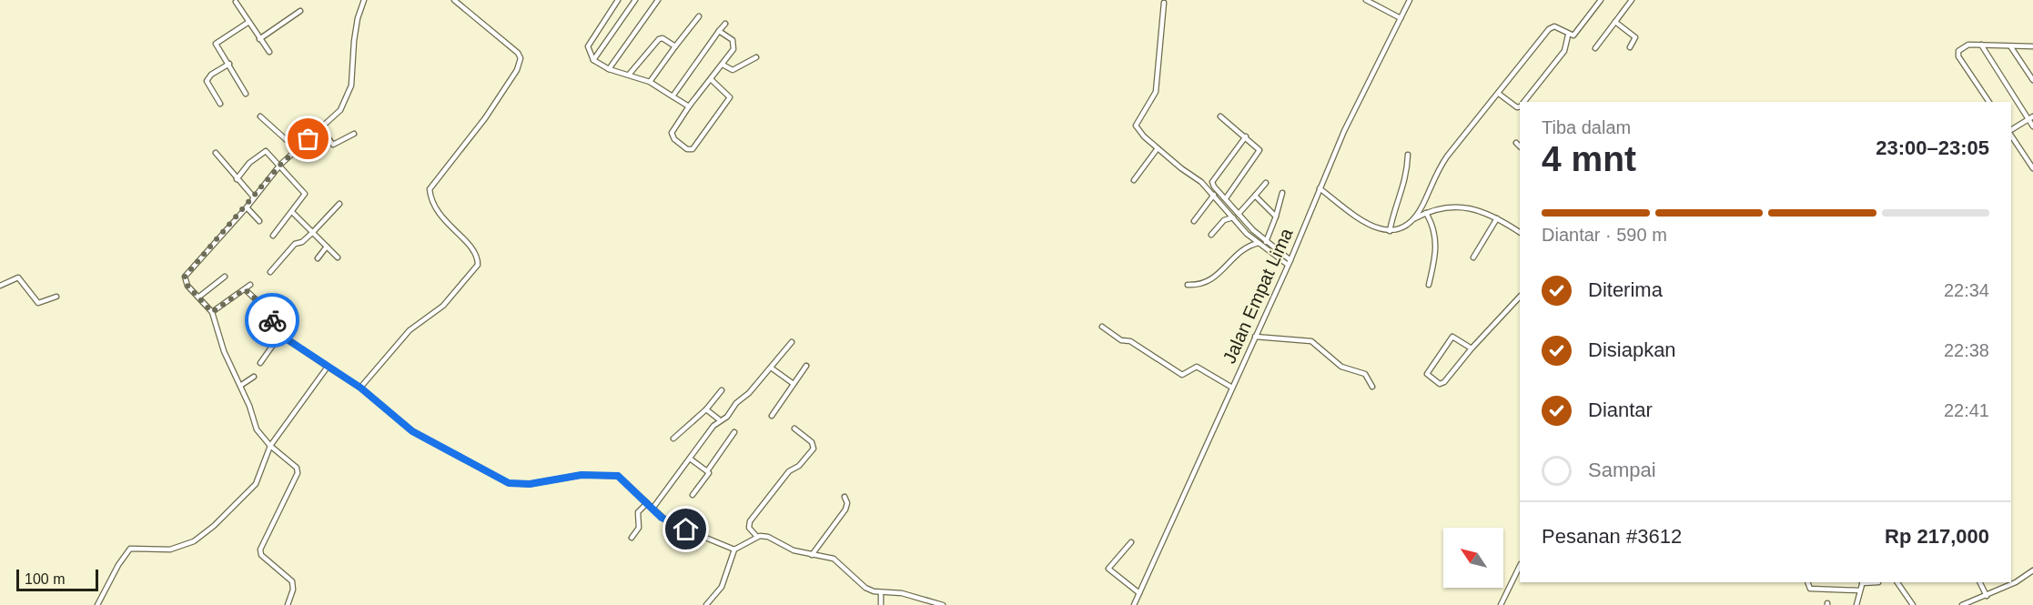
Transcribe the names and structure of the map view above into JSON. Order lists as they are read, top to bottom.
{
  "streets": {
    "street": ["Jalan Empat Lima"]
  },
  "scale_bar": "100 m",
  "north": "top left",
  "page": {
    "heading": ["4 mnt", "Tiba dalam", "23:00–23:05"],
    "panel": ["Pesanan #3612", "Rp 217,000"],
    "bar": "Diantar · 590 m",
    "list": [
      ["Diterima", "22:34"],
      ["Disiapkan", "22:38"],
      ["Diantar", "22:41"],
      "Sampai"
    ],
    "scale": "100 m"
  }
}
